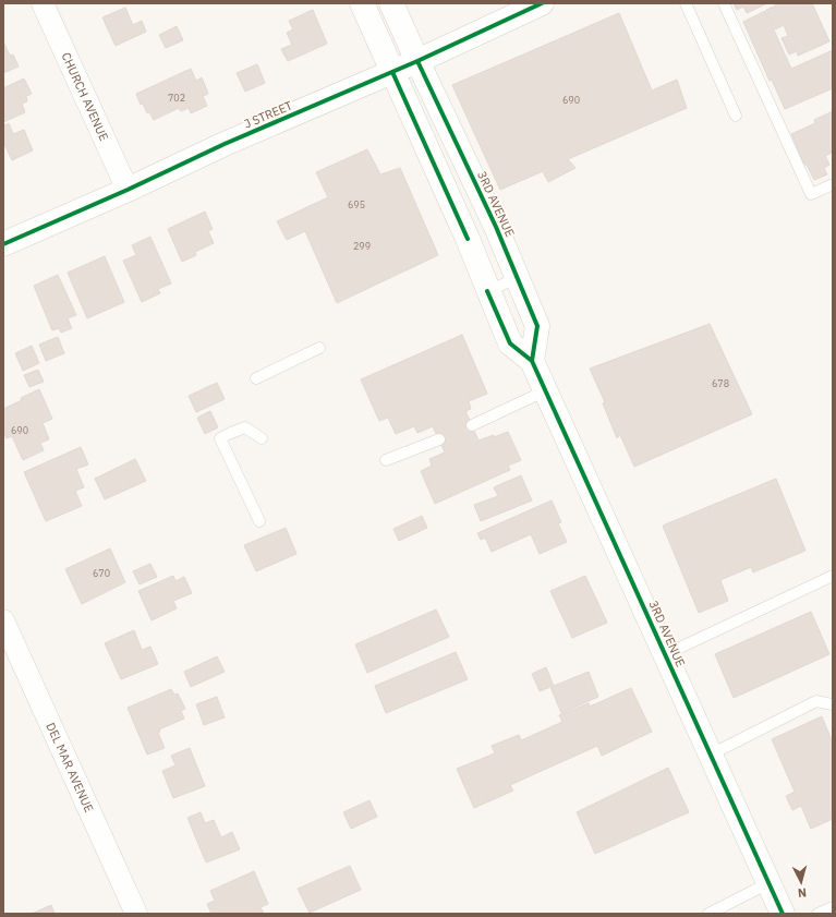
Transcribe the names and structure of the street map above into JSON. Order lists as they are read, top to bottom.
{
  "streets": {
    "main road": ["J STREET", "3RD AVENUE"],
    "street": ["CHURCH AVENUE", "DEL MAR AVENUE"]
  },
  "crossings": [
    ["CHURCH AVENUE", "J STREET"],
    ["J STREET", "3RD AVENUE"]
  ],
  "house_numbers": [
    "702",
    "690",
    "695",
    "299",
    "678",
    "690",
    "670"
  ],
  "north": "bottom"
}
